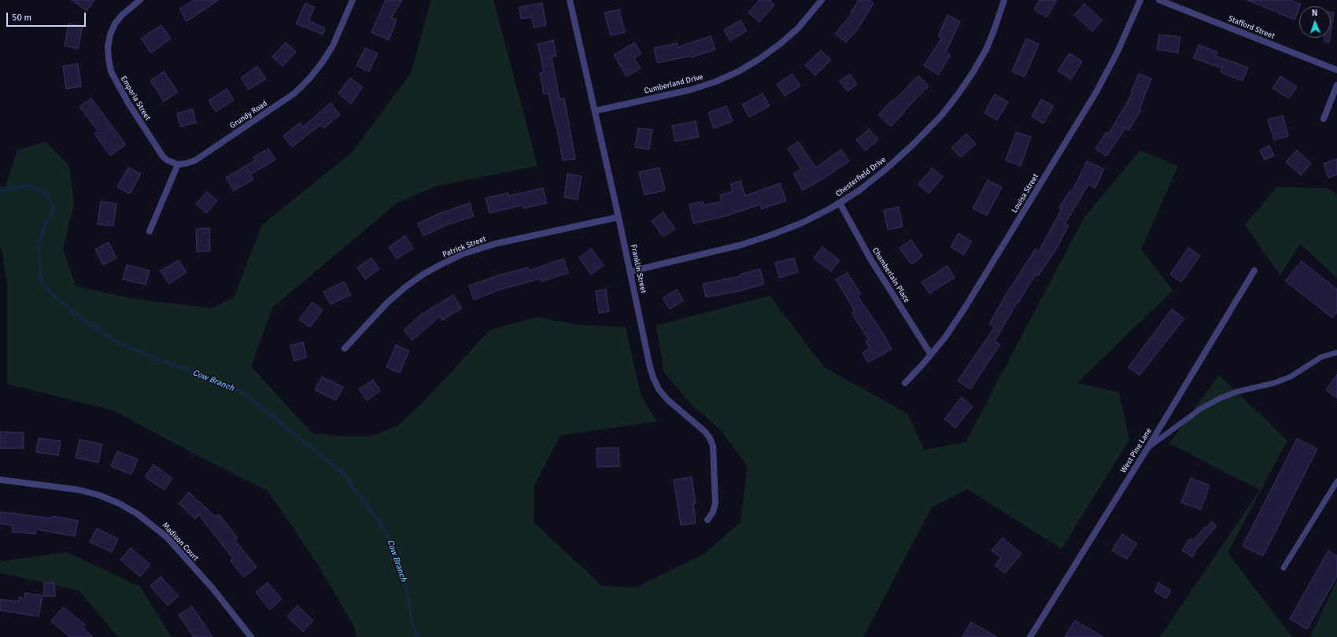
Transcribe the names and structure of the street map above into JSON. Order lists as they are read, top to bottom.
{
  "streets": {
    "street": [
      "Stafford Street",
      "Cumberland Drive",
      "Emporia Street",
      "Grundy Road",
      "Chesterfield Drive",
      "Louisa Street",
      "Patrick Street",
      "Franklin Street",
      "Chamberlain Place",
      "West Pine Lane",
      "Madison Court"
    ]
  },
  "crossings": [
    ["Cumberland Drive", "Franklin Street"],
    ["Emporia Street", "Grundy Road"],
    ["Chesterfield Drive", "Franklin Street"],
    ["Chesterfield Drive", "Chamberlain Place"],
    ["Louisa Street", "Chamberlain Place"],
    ["Patrick Street", "Franklin Street"]
  ],
  "water": ["Cow Branch"],
  "scale_bar": "50 m",
  "north": "top"
}
